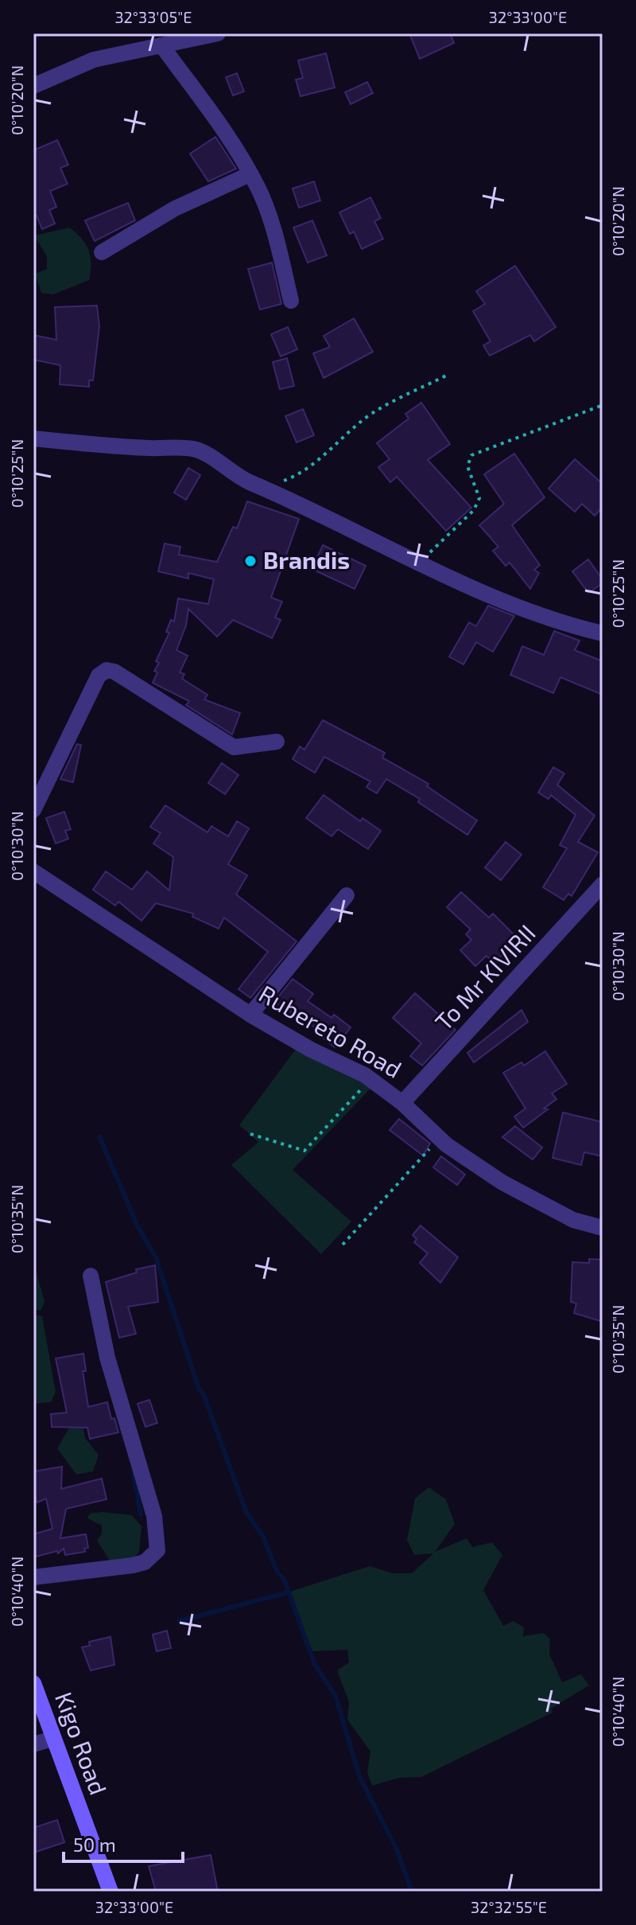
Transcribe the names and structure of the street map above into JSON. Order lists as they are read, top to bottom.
{
  "streets": {
    "street": ["To Mr KIVIRII", "Rubereto Road", "Kigo Road"]
  },
  "crossings": [
    ["To Mr KIVIRII", "Rubereto Road"]
  ],
  "places": ["Brandis"],
  "scale_bar": "50 m",
  "coordinates": [
    "32°33'05\"E",
    "32°33'00\"E",
    "0°10'20\"N",
    "0°10'25\"N",
    "0°10'30\"N",
    "0°10'35\"N",
    "0°10'40\"N",
    "32°32'55\"E"
  ]
}
